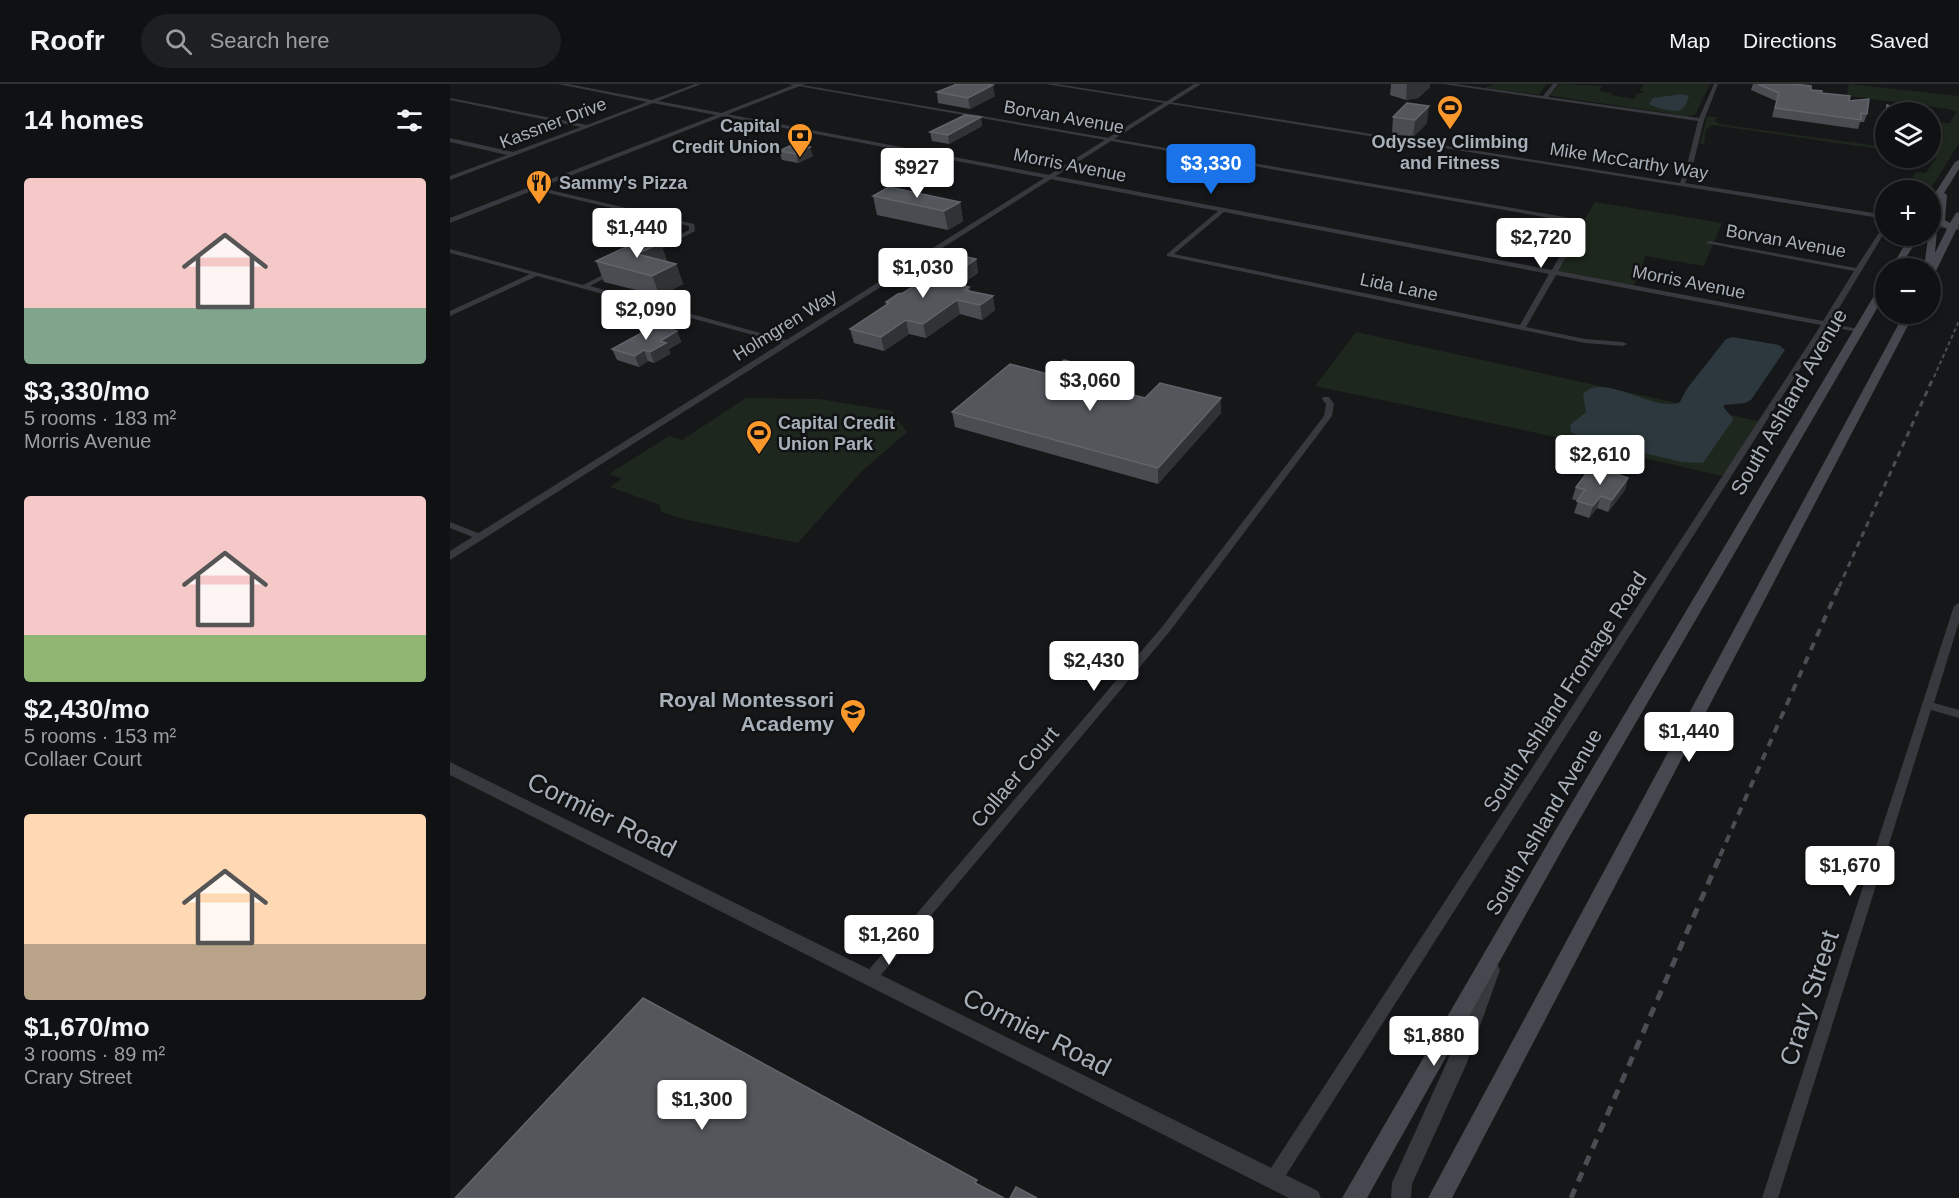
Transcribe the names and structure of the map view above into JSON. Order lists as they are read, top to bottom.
{
  "streets": {
    "main road": ["South Ashland Avenue"],
    "street": [
      "Borvan Avenue",
      "Kassner Drive",
      "Mike McCarthy Way",
      "Morris Avenue",
      "Lida Lane",
      "Holmgren Way",
      "South Ashland Frontage Road",
      "Collaer Court",
      "Cormier Road",
      "Crary Street"
    ]
  },
  "crossings": [
    ["Borvan Avenue", "Morris Avenue"],
    ["Borvan Avenue", "Holmgren Way"],
    ["Borvan Avenue", "South Ashland Frontage Road"],
    ["Kassner Drive", "Morris Avenue"],
    ["Mike McCarthy Way", "Holmgren Way"],
    ["Morris Avenue", "Lida Lane"],
    ["Morris Avenue", "Holmgren Way"],
    ["Morris Avenue", "South Ashland Avenue"],
    ["Morris Avenue", "South Ashland Frontage Road"],
    ["South Ashland Frontage Road", "Cormier Road"],
    ["Collaer Court", "Cormier Road"]
  ],
  "places": {
    "sports": ["Odyssey Climbing and Fitness", "Capital Credit Union Park"],
    "bank": ["Capital Credit Union"],
    "restaurant": ["Sammy's Pizza"],
    "school or university": ["Royal Montessori Academy"]
  },
  "page": {
    "header": "Roofr",
    "search": "Search here",
    "nav": ["Map", "Directions", "Saved"],
    "heading": "14 homes",
    "map_buttons": ["+", "−"],
    "price": [
      "$3,330",
      "$927",
      "$1,440",
      "$2,720",
      "$1,030",
      "$2,090",
      "$3,060",
      "$2,610",
      "$2,430",
      "$1,440",
      "$1,670",
      "$1,260",
      "$1,880",
      "$1,300"
    ],
    "list": [
      {
        "name": "$3,330/mo",
        "note": "5 rooms · 183 m² · Morris Avenue"
      },
      {
        "name": "$2,430/mo",
        "note": "5 rooms · 153 m² · Collaer Court"
      },
      {
        "name": "$1,670/mo",
        "note": "3 rooms · 89 m² · Crary Street"
      }
    ]
  }
}
